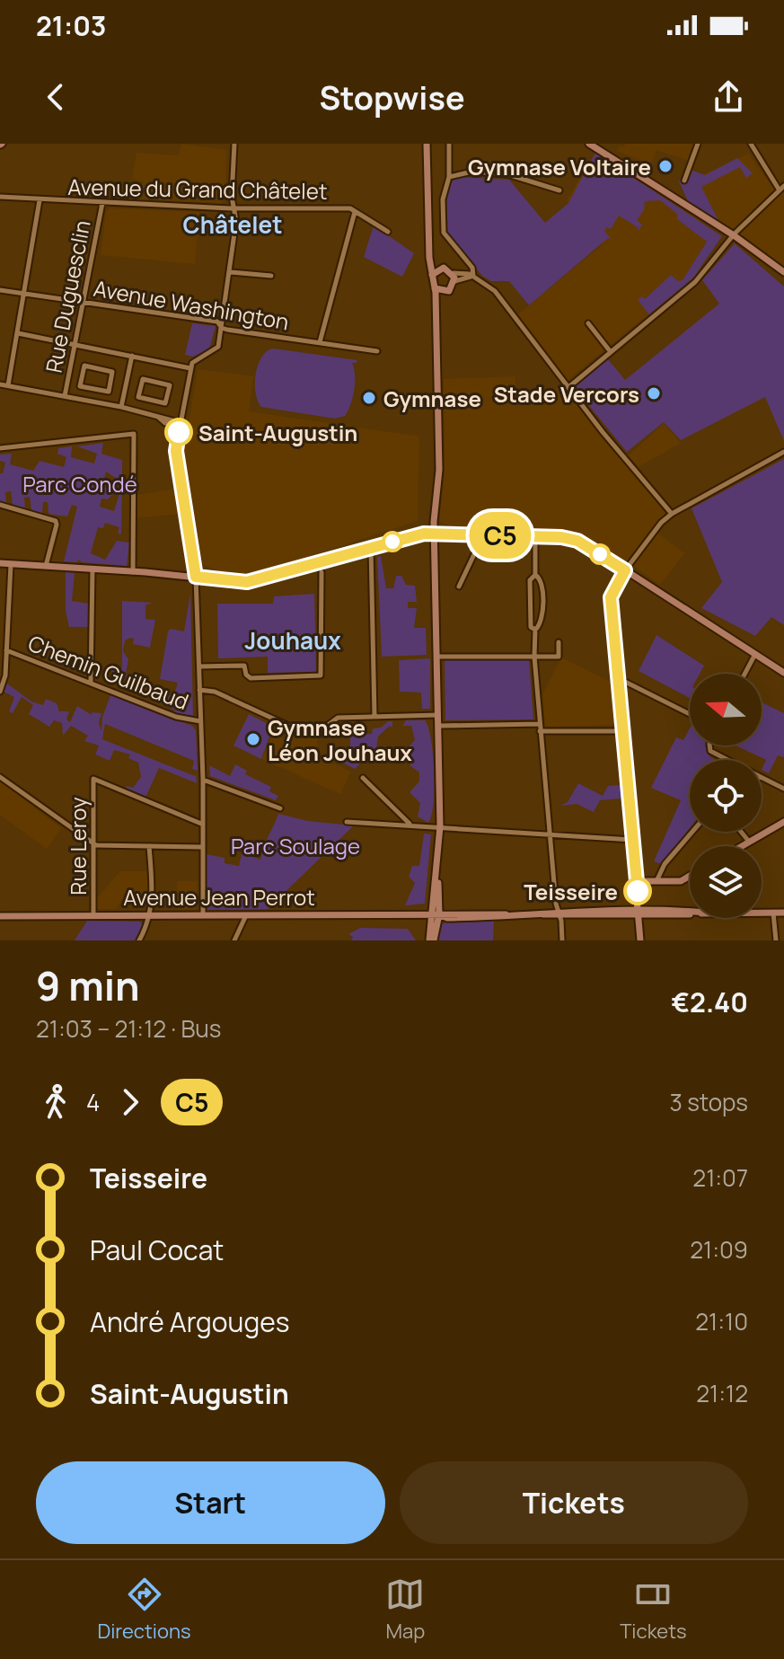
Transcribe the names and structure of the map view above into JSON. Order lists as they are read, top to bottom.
{
  "streets": {
    "main road": ["Avenue Jean Perrot"],
    "street": [
      "Avenue du Grand Châtelet",
      "Rue Duguesclin",
      "Avenue Washington",
      "Chemin Guilbaud",
      "Rue Leroy"
    ]
  },
  "crossings": [
    ["Avenue du Grand Châtelet", "Rue Duguesclin"],
    ["Rue Duguesclin", "Avenue Washington"],
    ["Rue Leroy", "Avenue Jean Perrot"]
  ],
  "districts": ["Châtelet", "Jouhaux"],
  "parks": ["Parc Condé", "Parc Soulage"],
  "places": [
    "Gymnase Voltaire",
    "Stade Vercors",
    "Gymnase",
    "Saint-Augustin",
    "Gymnase Léon Jouhaux",
    "Teisseire"
  ],
  "lines": ["bus line C5"],
  "north": "left",
  "page": {
    "status": "21:03",
    "header": "Stopwise",
    "on_map": "C5",
    "heading": ["9 min", "21:03 – 21:12 · Bus", "€2.40"],
    "legs": ["4", "C5", "3 stops"],
    "list": [
      {
        "name": "Teisseire",
        "value": "21:07"
      },
      {
        "name": "Paul Cocat",
        "value": "21:09"
      },
      {
        "name": "André Argouges",
        "value": "21:10"
      },
      {
        "name": "Saint-Augustin",
        "value": "21:12"
      }
    ],
    "buttons": ["Start", "Tickets"],
    "tabs": ["Directions", "Map", "Tickets"]
  }
}
